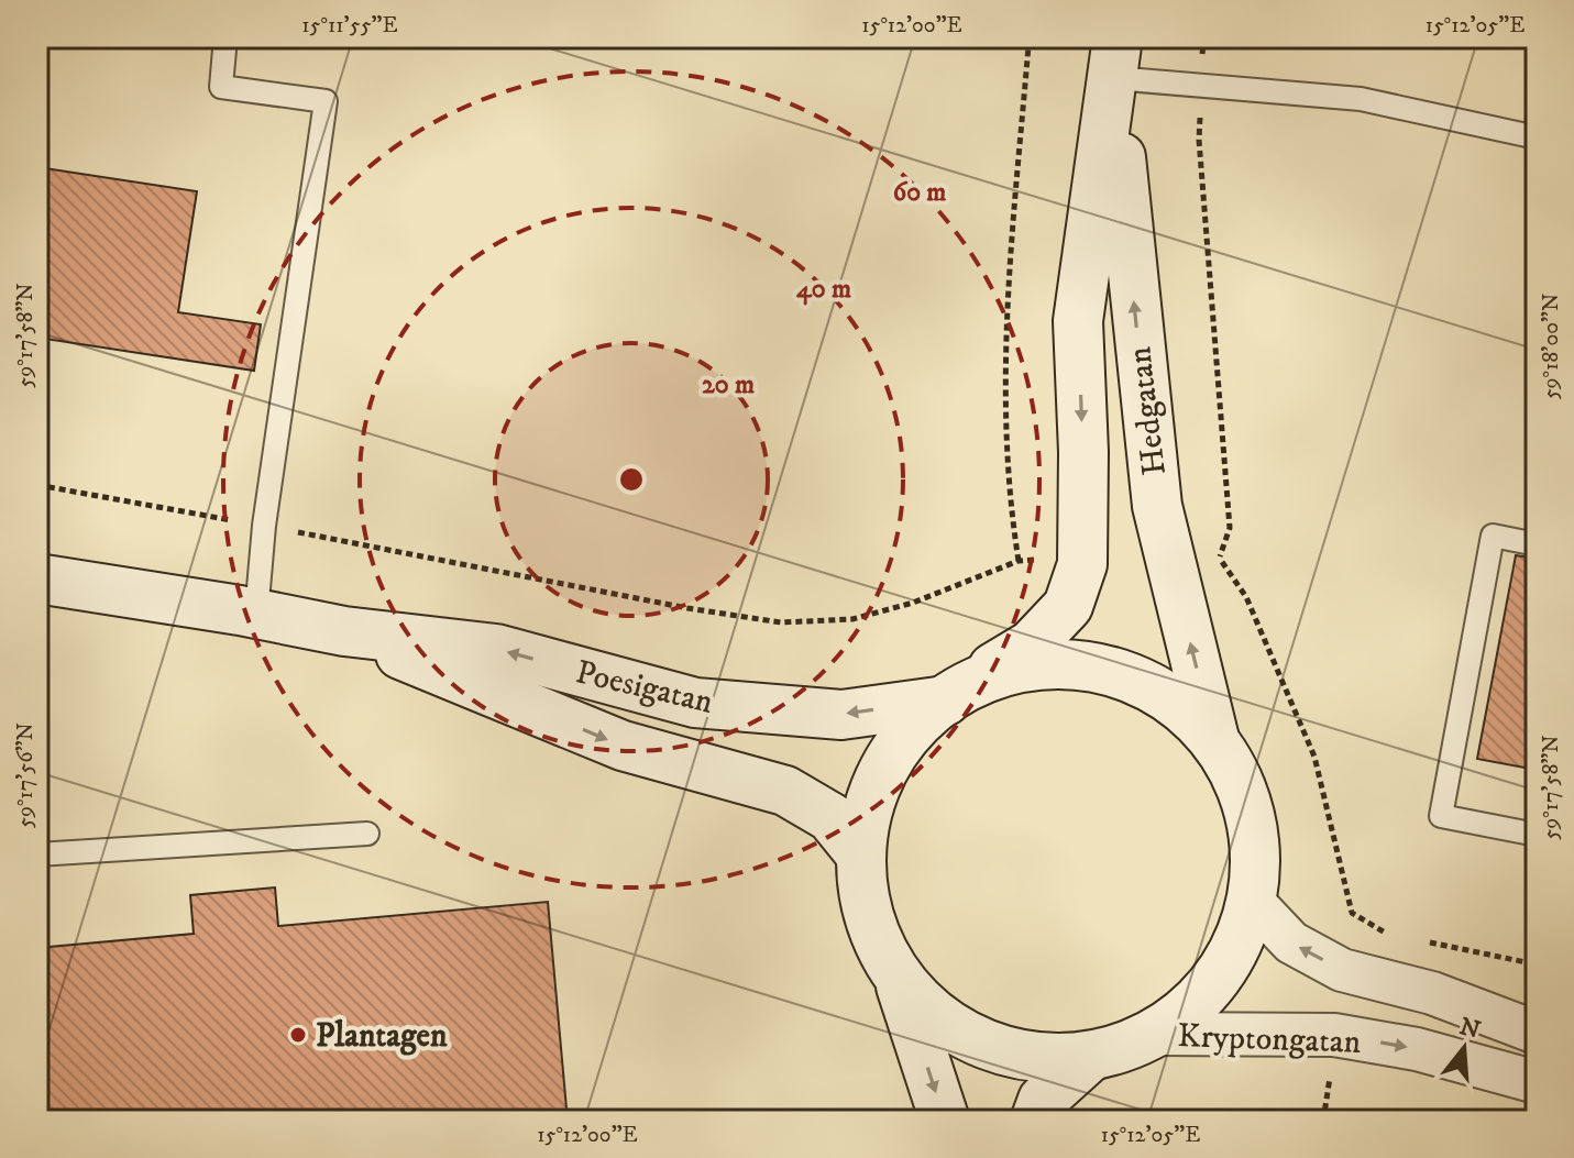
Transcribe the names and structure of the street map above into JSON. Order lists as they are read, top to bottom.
{
  "streets": {
    "main road": ["Hedgatan", "Poesigatan"],
    "street": ["Kryptongatan"]
  },
  "crossings": [
    ["Hedgatan", "Poesigatan"]
  ],
  "places": ["Plantagen"],
  "north": "top",
  "coordinates": [
    "15°11'55\"E",
    "15°12'00\"E",
    "15°12'05\"E",
    "59°17'58\"N",
    "59°18'00\"N",
    "59°17'56\"N"
  ],
  "rings": ["60 m", "40 m", "20 m"]
}
